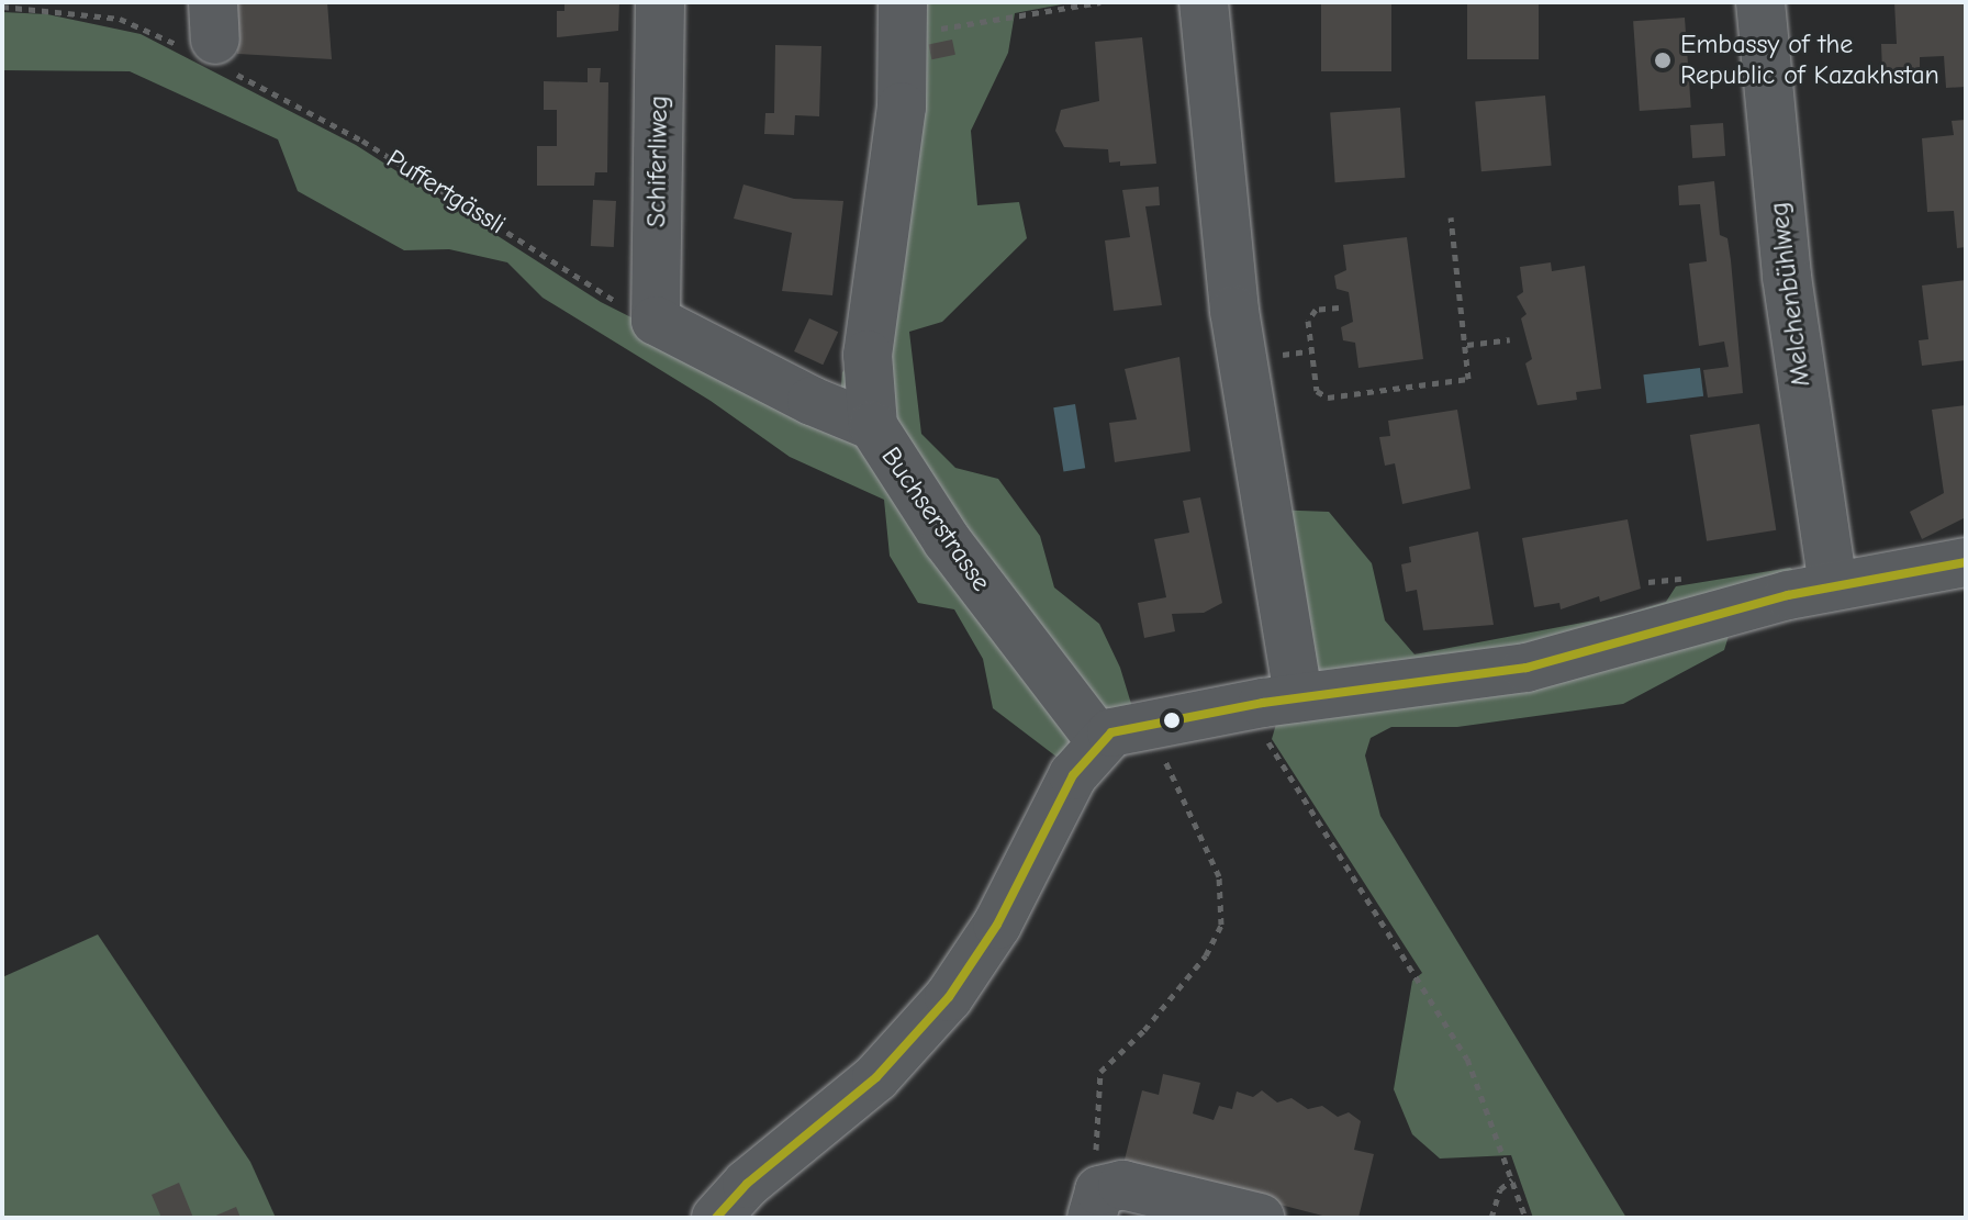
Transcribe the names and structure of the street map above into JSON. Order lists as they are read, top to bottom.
{
  "streets": {
    "street": ["Schiferliweg", "Melchenbühlweg", "Buchserstrasse"],
    "path": ["Puffertgässli"]
  },
  "crossings": [
    ["Schiferliweg", "Puffertgässli"]
  ],
  "places": ["Embassy of the Republic of Kazakhstan"]
}
